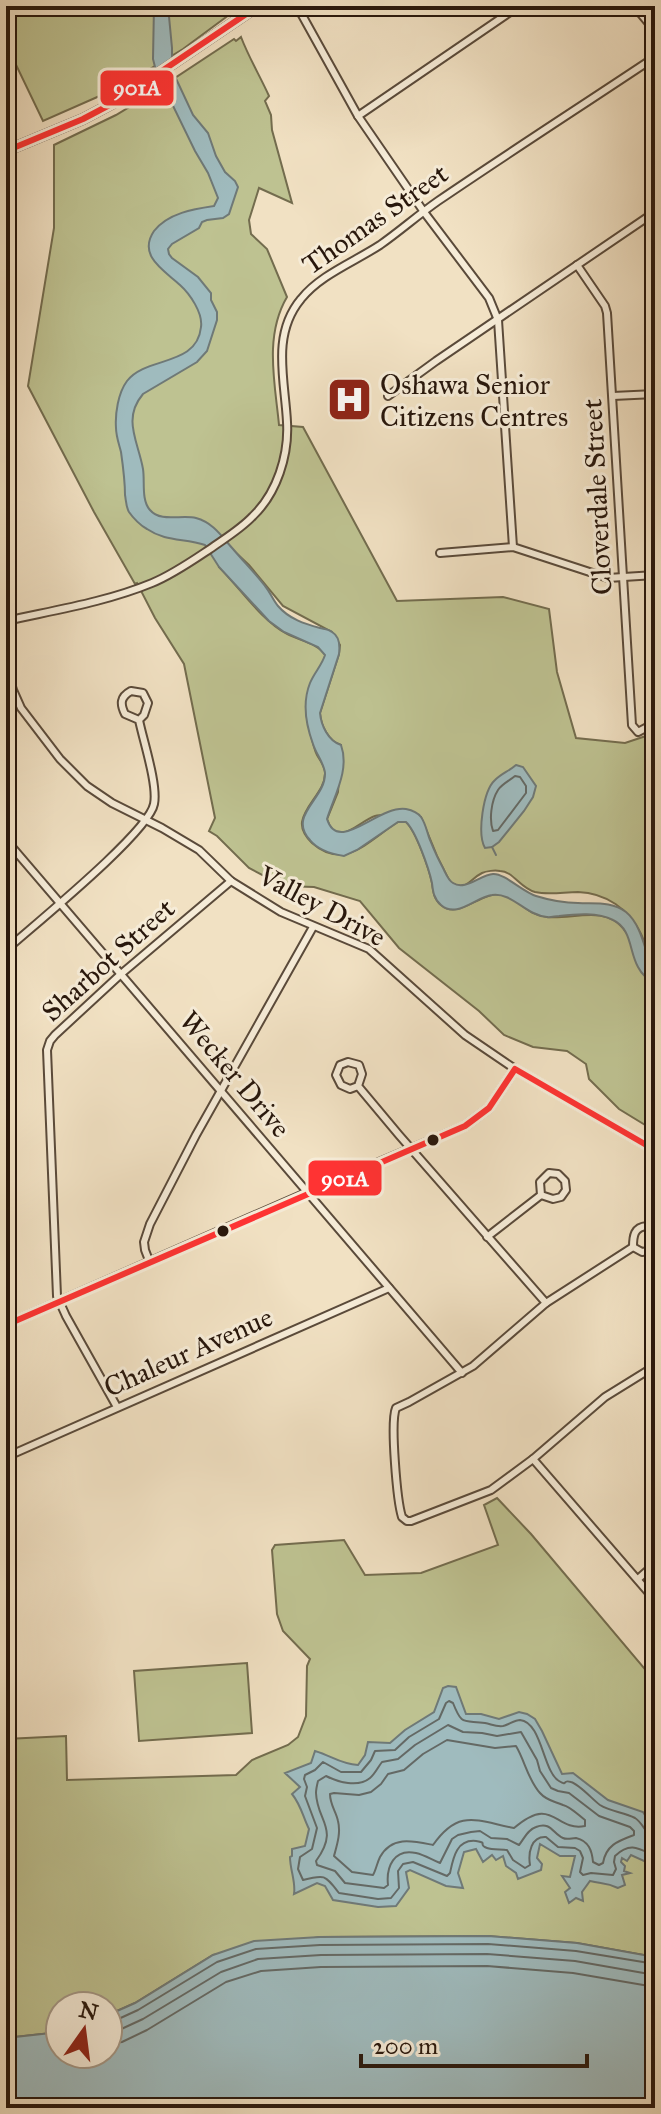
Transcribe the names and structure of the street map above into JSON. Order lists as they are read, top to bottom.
{
  "streets": {
    "street": [
      "Thomas Street",
      "Cloverdale Street",
      "Valley Drive",
      "Sharbot Street",
      "Wecker Drive",
      "Chaleur Avenue"
    ]
  },
  "crossings": [
    ["Valley Drive", "Sharbot Street"],
    ["Sharbot Street", "Wecker Drive"],
    ["Sharbot Street", "Chaleur Avenue"],
    ["Wecker Drive", "Chaleur Avenue"]
  ],
  "places": {
    "hospital": ["Oshawa Senior Citizens Centres"]
  },
  "lines": ["transit line 901A"],
  "scale_bar": "200 m",
  "north": "top"
}
